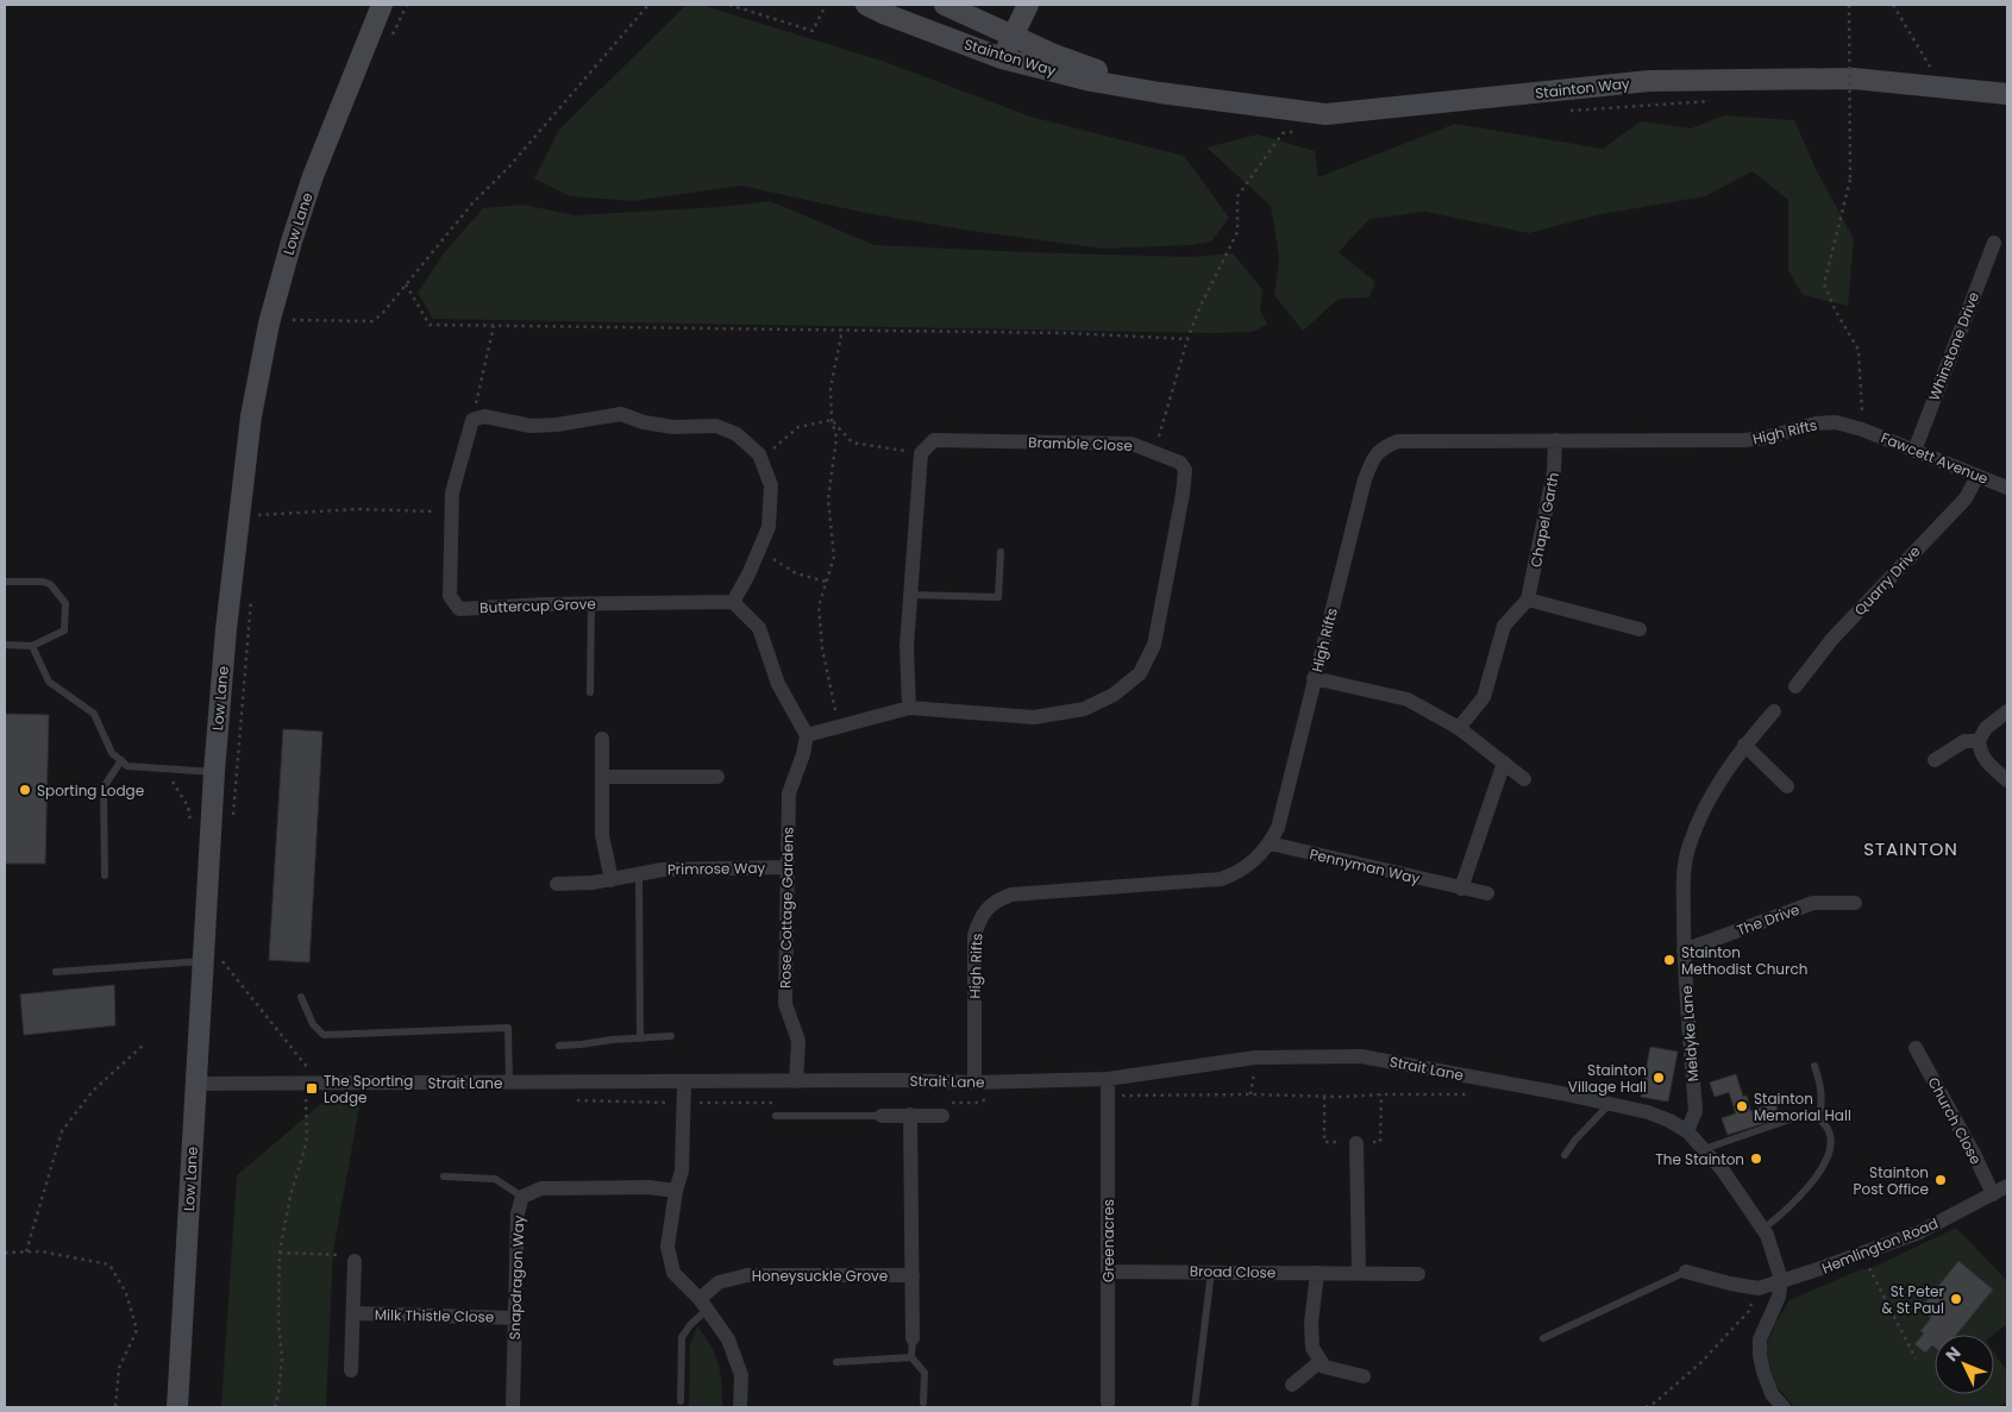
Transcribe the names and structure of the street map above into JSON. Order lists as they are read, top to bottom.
{
  "streets": {
    "street": [
      "Stainton Way",
      "Low Lane",
      "Whinstone Drive",
      "High Rifts",
      "Bramble Close",
      "Fawcett Avenue",
      "Chapel Garth",
      "Quarry Drive",
      "Buttercup Grove",
      "Pennyman Way",
      "Primrose Way",
      "Rose Cottage Gardens",
      "The Drive",
      "Meldyke Lane",
      "Strait Lane",
      "Church Close",
      "Greenacres",
      "Hemlington Road",
      "Broad Close",
      "Honeysuckle Grove",
      "Snapdragon Way",
      "Milk Thistle Close"
    ]
  },
  "crossings": [
    ["Low Lane", "Strait Lane"],
    ["Whinstone Drive", "Fawcett Avenue"],
    ["High Rifts", "Fawcett Avenue"],
    ["High Rifts", "Chapel Garth"],
    ["High Rifts", "Pennyman Way"],
    ["High Rifts", "Strait Lane"],
    ["Bramble Close", "Rose Cottage Gardens"],
    ["Fawcett Avenue", "Quarry Drive"],
    ["Primrose Way", "Rose Cottage Gardens"],
    ["Rose Cottage Gardens", "Strait Lane"],
    ["The Drive", "Meldyke Lane"],
    ["Meldyke Lane", "Strait Lane"],
    ["Strait Lane", "Greenacres"],
    ["Strait Lane", "Hemlington Road"],
    ["Church Close", "Hemlington Road"],
    ["Greenacres", "Broad Close"],
    ["Snapdragon Way", "Milk Thistle Close"]
  ],
  "districts": ["STAINTON"],
  "places": {
    "other": [
      "Sporting Lodge",
      "Stainton Methodist Church",
      "Stainton Village Hall",
      "Stainton Memorial Hall",
      "The Stainton",
      "Stainton Post Office",
      "St Peter & St Paul"
    ],
    "transit": ["The Sporting Lodge"]
  },
  "north": "top left"
}
